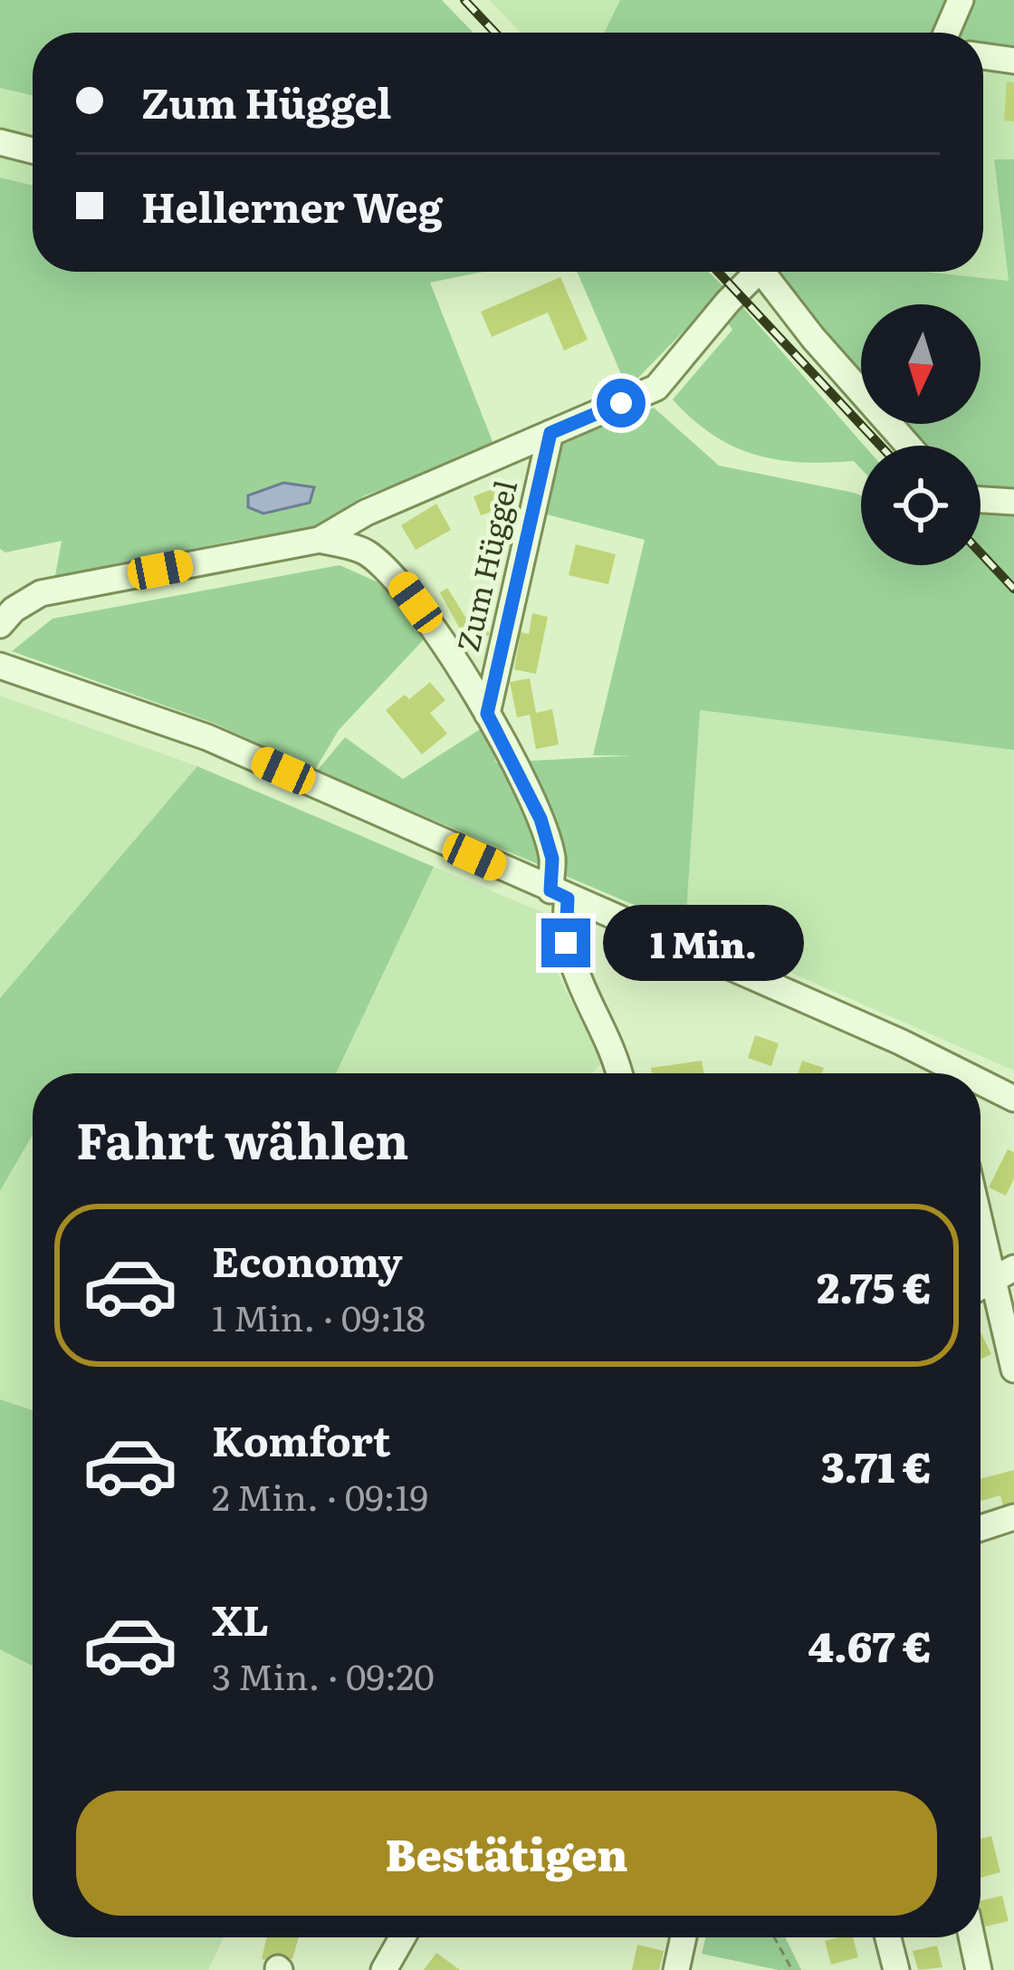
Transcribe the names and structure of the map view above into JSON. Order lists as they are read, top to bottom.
{
  "streets": {
    "street": ["Zum Hüggel"]
  },
  "north": "bottom",
  "page": {
    "banner": ["Zum Hüggel", "Hellerner Weg"],
    "bubble": "1 Min.",
    "heading": "Fahrt wählen",
    "list": [
      {
        "name": "Economy",
        "note": "1 Min. · 09:18",
        "value": "2.75 €"
      },
      {
        "name": "Komfort",
        "note": "2 Min. · 09:19",
        "value": "3.71 €"
      },
      {
        "name": "XL",
        "note": "3 Min. · 09:20",
        "value": "4.67 €"
      }
    ],
    "buttons": "Bestätigen"
  }
}
